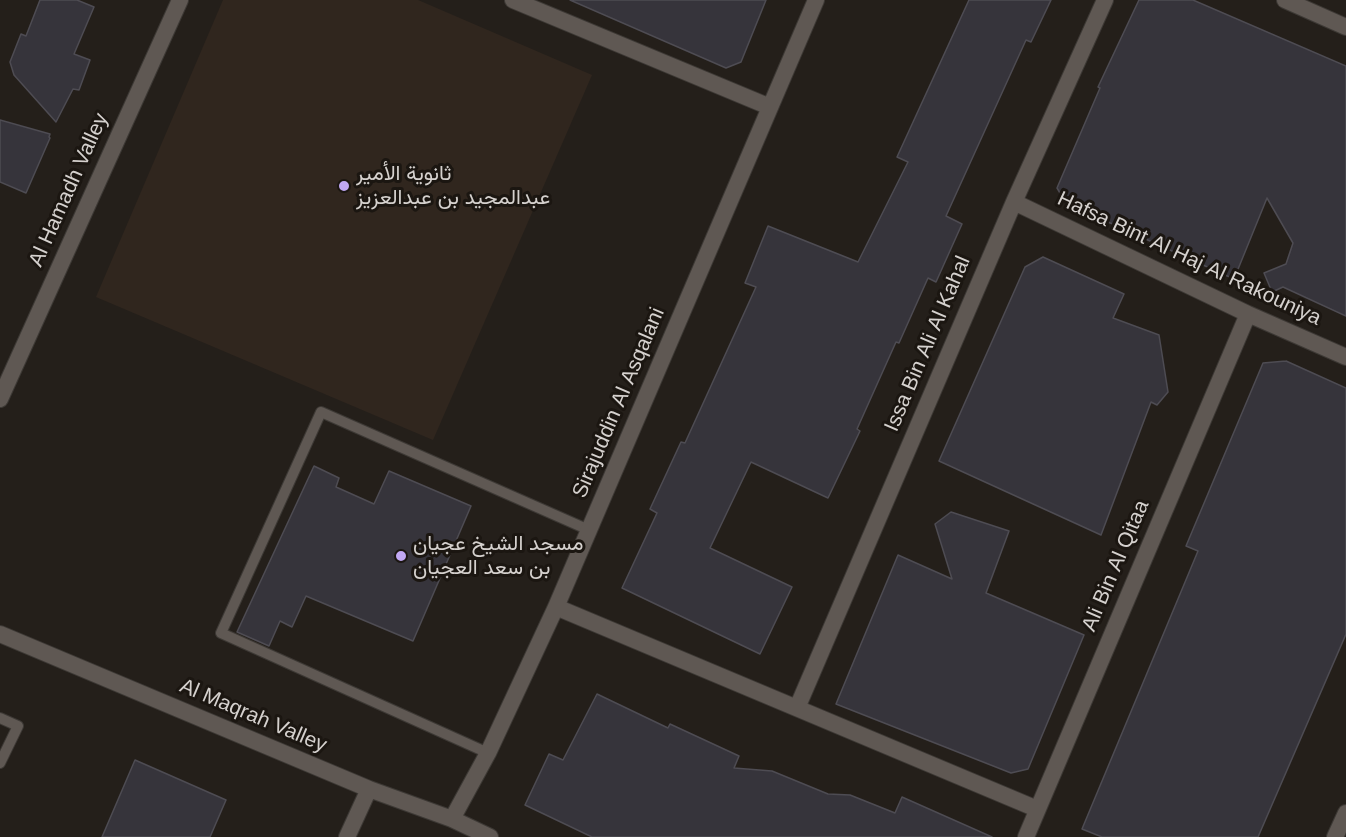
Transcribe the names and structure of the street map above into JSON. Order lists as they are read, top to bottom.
{
  "streets": {
    "street": [
      "Al Hamadh Valley",
      "Hafsa Bint Al Haj Al Rakouniya",
      "Issa Bin Ali Al Kahal",
      "Sirajuddin Al Asqalani",
      "Ali Bin Al Qitaa",
      "Al Maqrah Valley"
    ]
  },
  "crossings": [
    ["Hafsa Bint Al Haj Al Rakouniya", "Issa Bin Ali Al Kahal"],
    ["Hafsa Bint Al Haj Al Rakouniya", "Ali Bin Al Qitaa"],
    ["Sirajuddin Al Asqalani", "Al Maqrah Valley"]
  ],
  "places": ["ثانوية الأمير عبدالمجيد بن عبدالعزيز", "مسجد الشيخ عجيان بن سعد العجيان"]
}
